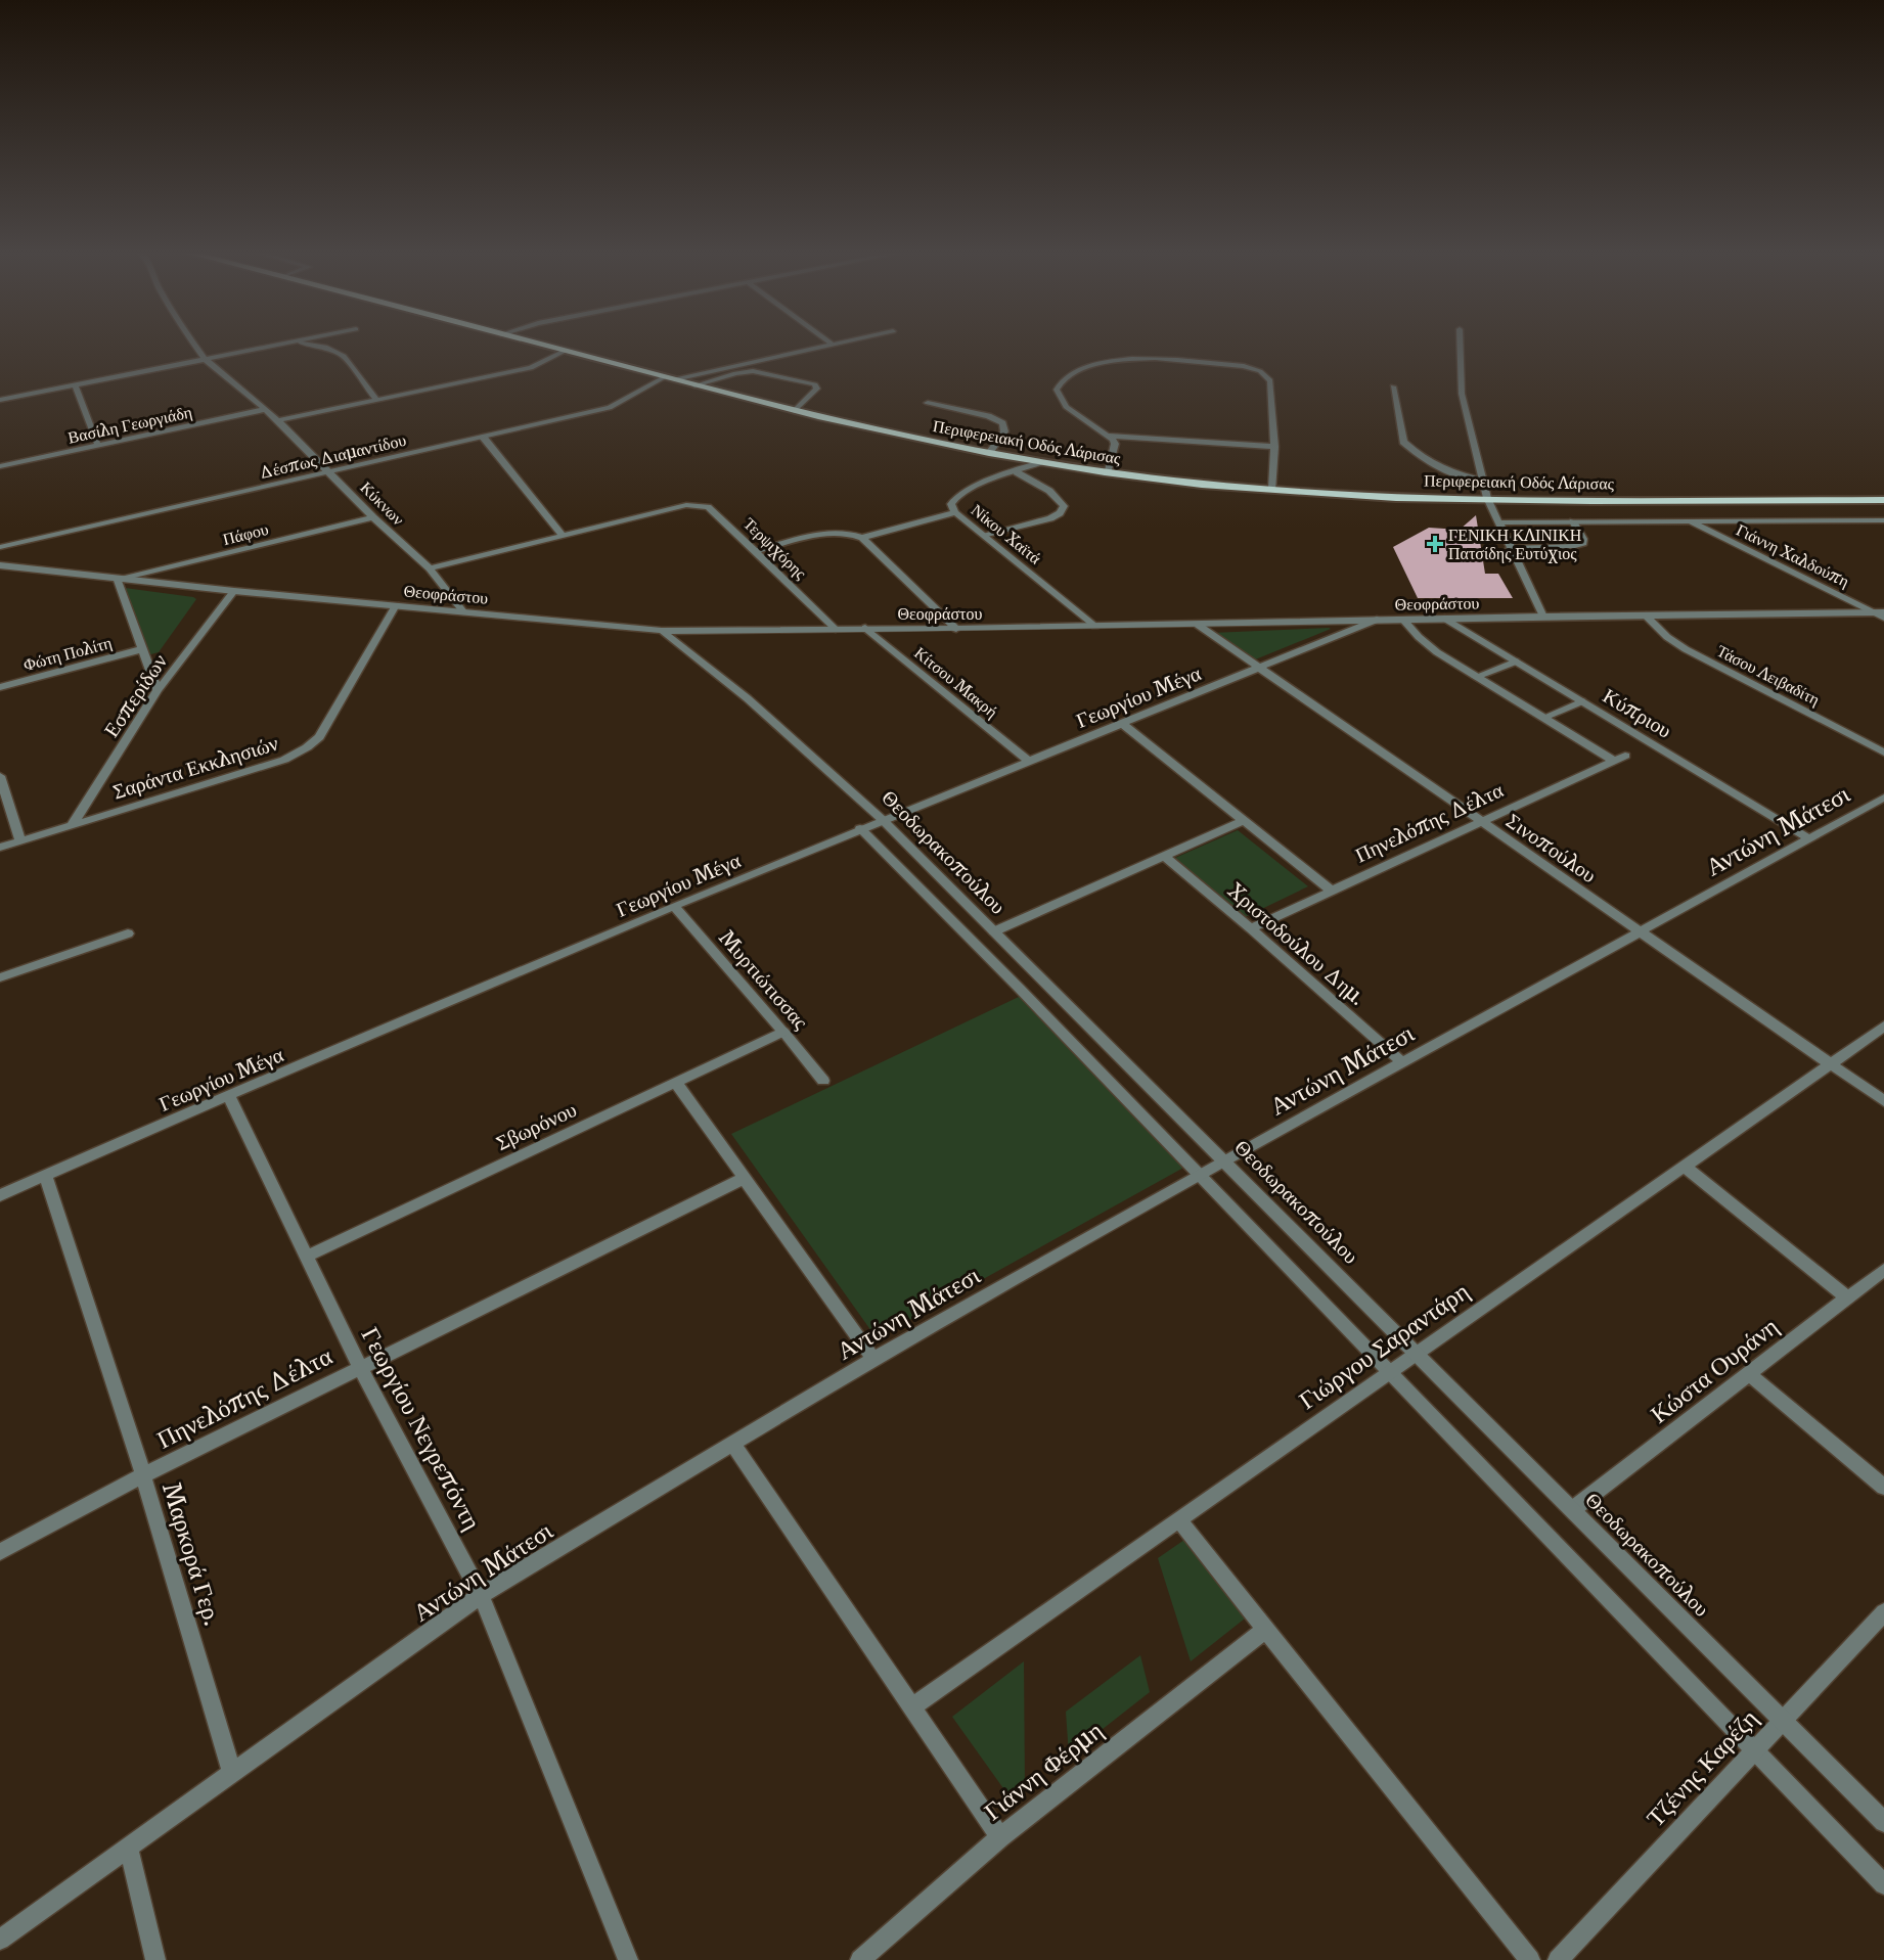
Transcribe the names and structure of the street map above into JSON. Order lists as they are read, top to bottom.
{
  "streets": {
    "highway": ["Περιφερειακή Οδός Λάρισας"],
    "street": [
      "Βασίλη Γεωργιάδη",
      "Δέσπως Διαμαντίδου",
      "Κύκνων",
      "Πάφου",
      "Νίκου Χαϊτά",
      "Τερψιχόρης",
      "Γιάννη Χαλδούπη",
      "Θεοφράστου",
      "Φώτη Πολίτη",
      "Τάσου Λειβαδίτη",
      "Κίτσου Μακρή",
      "Εσπερίδων",
      "Γεωργίου Μέγα",
      "Κύπριου",
      "Σαράντα Εκκλησιών",
      "Πηνελόπης Δέλτα",
      "Αντώνη Μάτεσι",
      "Σινοπούλου",
      "Θεοδωρακοπούλου",
      "Χριστοδούλου Δημ.",
      "Μυρτιώτισσας",
      "Σβωρόνου",
      "Γιώργου Σαραντάρη",
      "Κώστα Ουράνη",
      "Γεωργίου Νεγρεπόντη",
      "Μαρκορά Γερ.",
      "Τζένης Καρέζη",
      "Γιάννη Φέρμη"
    ]
  },
  "crossings": [
    ["Βασίλη Γεωργιάδη", "Κύκνων"],
    ["Περιφερειακή Οδός Λάρισας", "Δέσπως Διαμαντίδου"],
    ["Περιφερειακή Οδός Λάρισας", "Νίκου Χαϊτά"],
    ["Δέσπως Διαμαντίδου", "Κύκνων"],
    ["Κύκνων", "Πάφου"],
    ["Κύκνων", "Θεοφράστου"],
    ["Πάφου", "Θεοφράστου"],
    ["Νίκου Χαϊτά", "Θεοφράστου"],
    ["Τερψιχόρης", "Θεοφράστου"],
    ["Γιάννη Χαλδούπη", "Θεοφράστου"],
    ["Θεοφράστου", "Τάσου Λειβαδίτη"],
    ["Θεοφράστου", "Κίτσου Μακρή"],
    ["Θεοφράστου", "Εσπερίδων"],
    ["Θεοφράστου", "Γεωργίου Μέγα"],
    ["Θεοφράστου", "Κύπριου"],
    ["Θεοφράστου", "Σαράντα Εκκλησιών"],
    ["Θεοφράστου", "Σινοπούλου"],
    ["Θεοφράστου", "Θεοδωρακοπούλου"],
    ["Κίτσου Μακρή", "Γεωργίου Μέγα"],
    ["Εσπερίδων", "Σαράντα Εκκλησιών"],
    ["Γεωργίου Μέγα", "Σινοπούλου"],
    ["Γεωργίου Μέγα", "Θεοδωρακοπούλου"],
    ["Γεωργίου Μέγα", "Μυρτιώτισσας"],
    ["Γεωργίου Μέγα", "Γεωργίου Νεγρεπόντη"],
    ["Γεωργίου Μέγα", "Μαρκορά Γερ."],
    ["Κύπριου", "Αντώνη Μάτεσι"],
    ["Πηνελόπης Δέλτα", "Σινοπούλου"],
    ["Πηνελόπης Δέλτα", "Χριστοδούλου Δημ."],
    ["Πηνελόπης Δέλτα", "Γεωργίου Νεγρεπόντη"],
    ["Πηνελόπης Δέλτα", "Μαρκορά Γερ."],
    ["Αντώνη Μάτεσι", "Σινοπούλου"],
    ["Αντώνη Μάτεσι", "Θεοδωρακοπούλου"],
    ["Αντώνη Μάτεσι", "Χριστοδούλου Δημ."],
    ["Αντώνη Μάτεσι", "Γεωργίου Νεγρεπόντη"],
    ["Αντώνη Μάτεσι", "Μαρκορά Γερ."],
    ["Σινοπούλου", "Γιώργου Σαραντάρη"],
    ["Θεοδωρακοπούλου", "Γιώργου Σαραντάρη"],
    ["Θεοδωρακοπούλου", "Κώστα Ουράνη"],
    ["Θεοδωρακοπούλου", "Τζένης Καρέζη"],
    ["Μυρτιώτισσας", "Σβωρόνου"],
    ["Σβωρόνου", "Γεωργίου Νεγρεπόντη"]
  ],
  "places": {
    "health": ["ΓΕΝΙΚΗ ΚΛΙΝΙΚΗ Πατσίδης Ευτύχιος"]
  }
}
